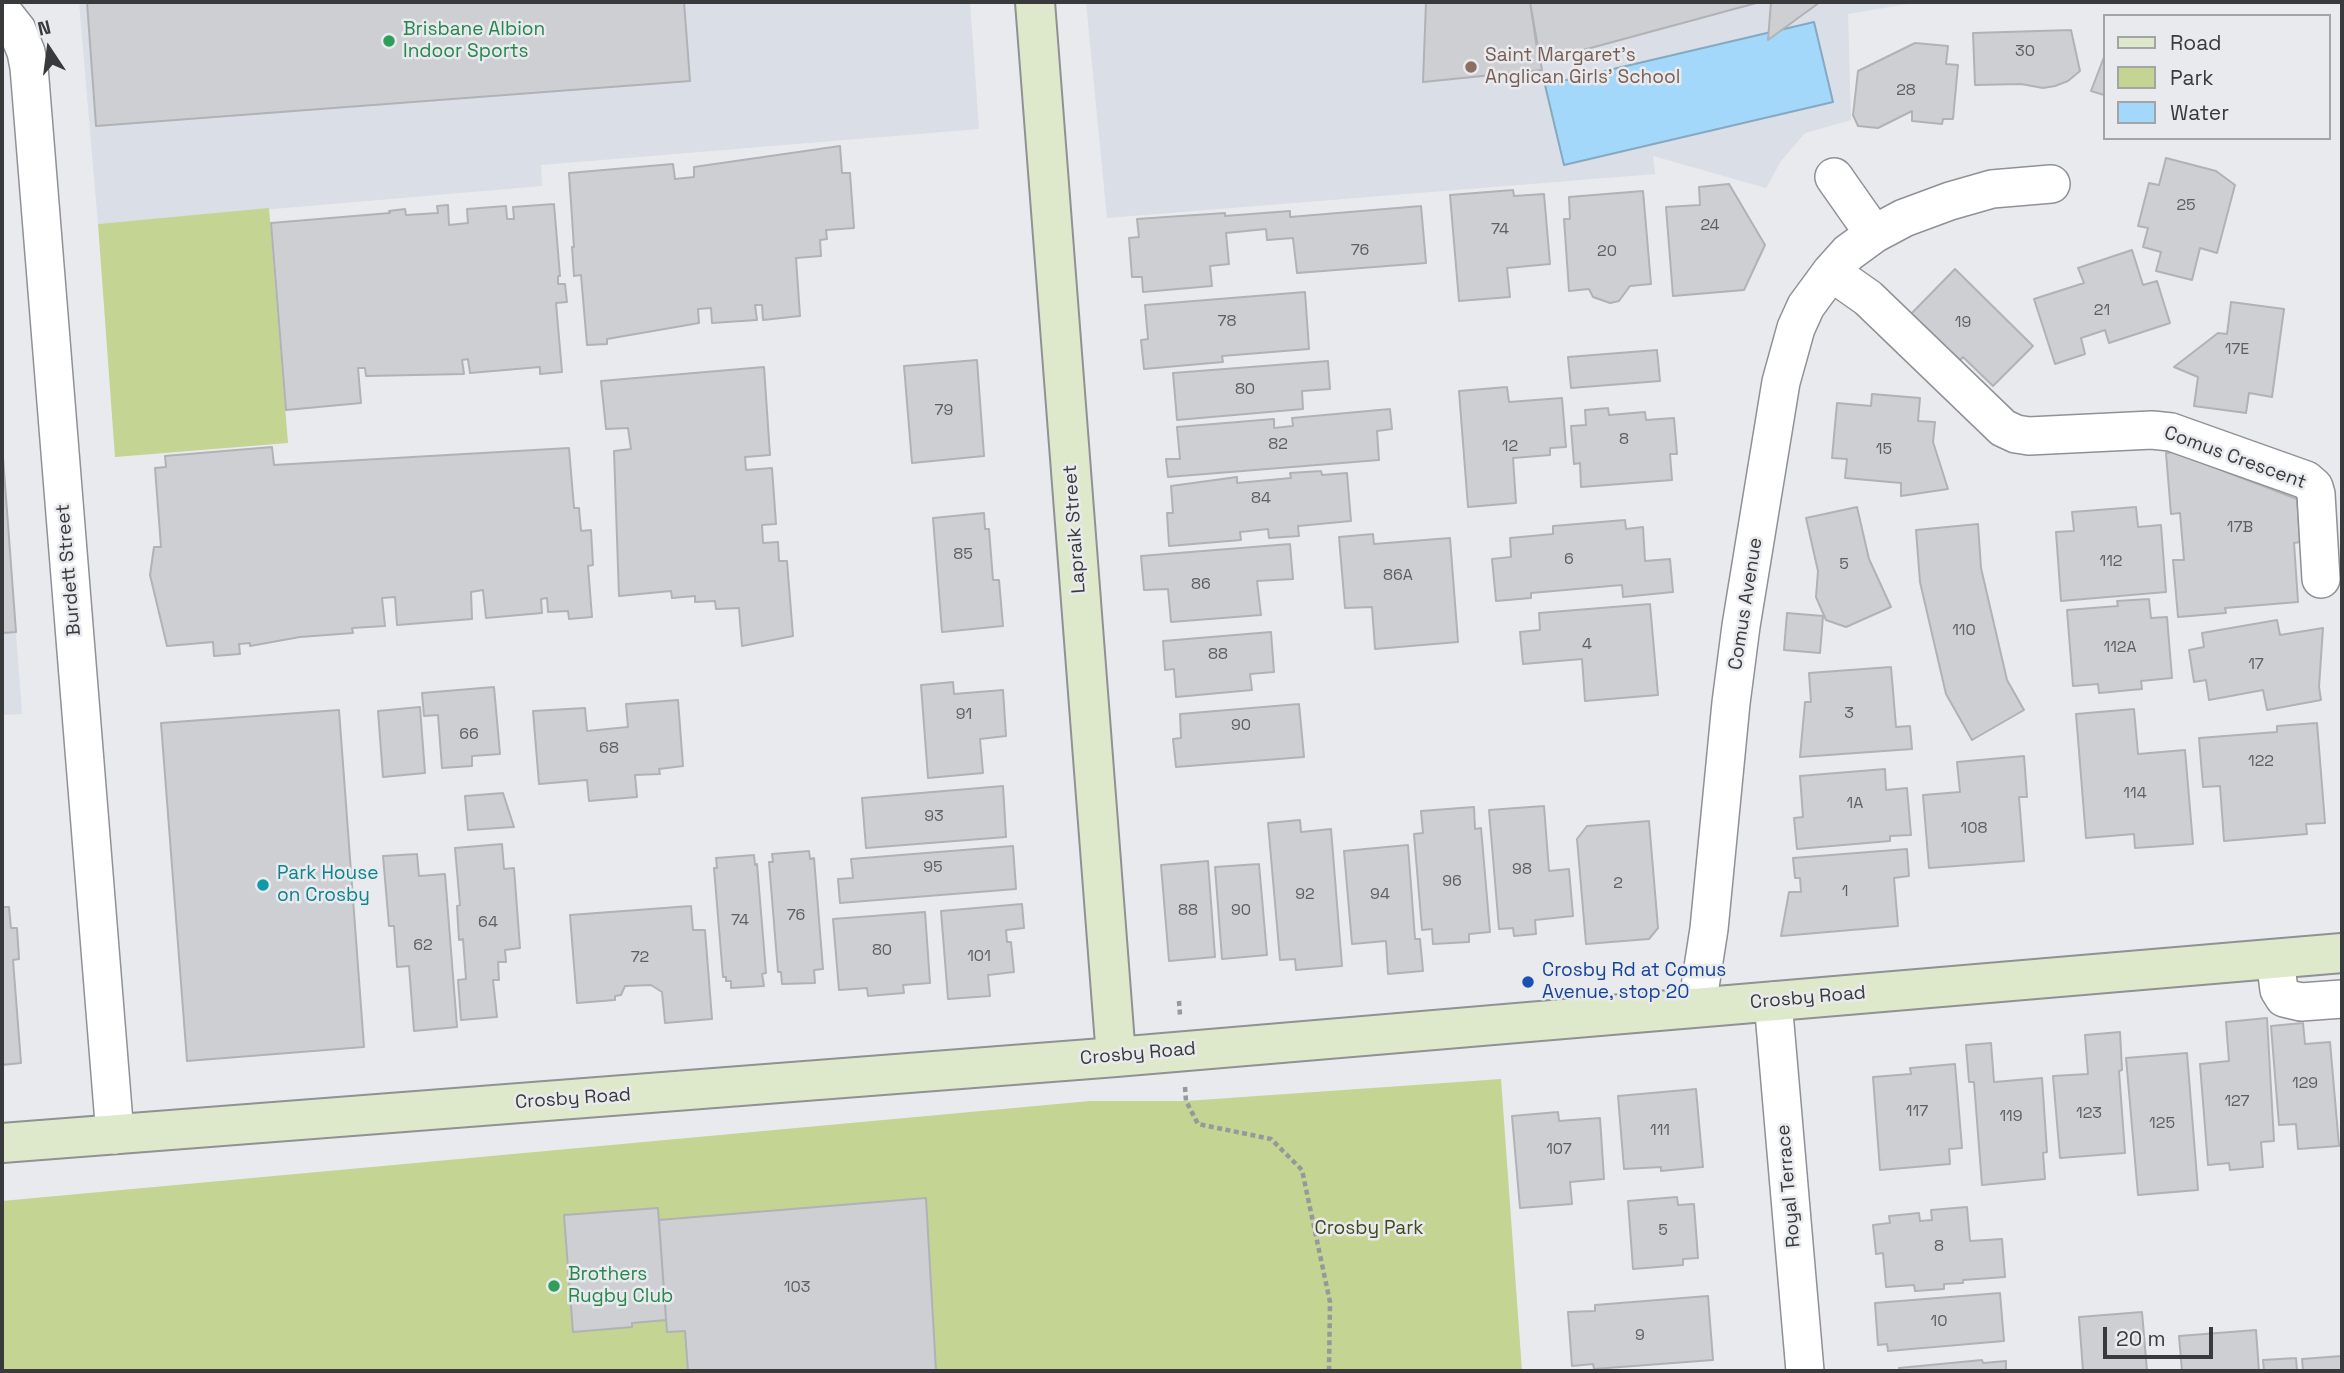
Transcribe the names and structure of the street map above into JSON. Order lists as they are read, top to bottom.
{
  "streets": {
    "street": [
      "Comus Crescent",
      "Lapraik Street",
      "Burdett Street",
      "Comus Avenue",
      "Crosby Road",
      "Royal Terrace"
    ]
  },
  "crossings": [
    ["Comus Crescent", "Comus Avenue"],
    ["Lapraik Street", "Crosby Road"],
    ["Burdett Street", "Crosby Road"],
    ["Comus Avenue", "Crosby Road"],
    ["Crosby Road", "Royal Terrace"]
  ],
  "parks": ["Crosby Park"],
  "places": [
    "Brisbane Albion Indoor Sports",
    "Saint Margaret's Anglican Girls' School",
    "Park House on Crosby",
    "Crosby Rd at Comus Avenue, stop 20",
    "Brothers Rugby Club"
  ],
  "house_numbers": [
    "30",
    "28",
    "25",
    "24",
    "74",
    "76",
    "20",
    "21",
    "78",
    "19",
    "17E",
    "80",
    "79",
    "8",
    "82",
    "12",
    "15",
    "84",
    "17B",
    "85",
    "6",
    "112",
    "5",
    "86A",
    "86",
    "110",
    "4",
    "112A",
    "88",
    "17",
    "3",
    "91",
    "90",
    "66",
    "68",
    "122",
    "114",
    "1A",
    "93",
    "108",
    "95",
    "98",
    "96",
    "2",
    "1",
    "92",
    "94",
    "88",
    "90",
    "76",
    "74",
    "64",
    "62",
    "80",
    "101",
    "72",
    "129",
    "127",
    "117",
    "123",
    "119",
    "125",
    "111",
    "107",
    "5",
    "8",
    "103",
    "10",
    "9"
  ],
  "legend": ["Road", "Park", "Water"],
  "scale_bar": "20 m",
  "north": "top"
}
